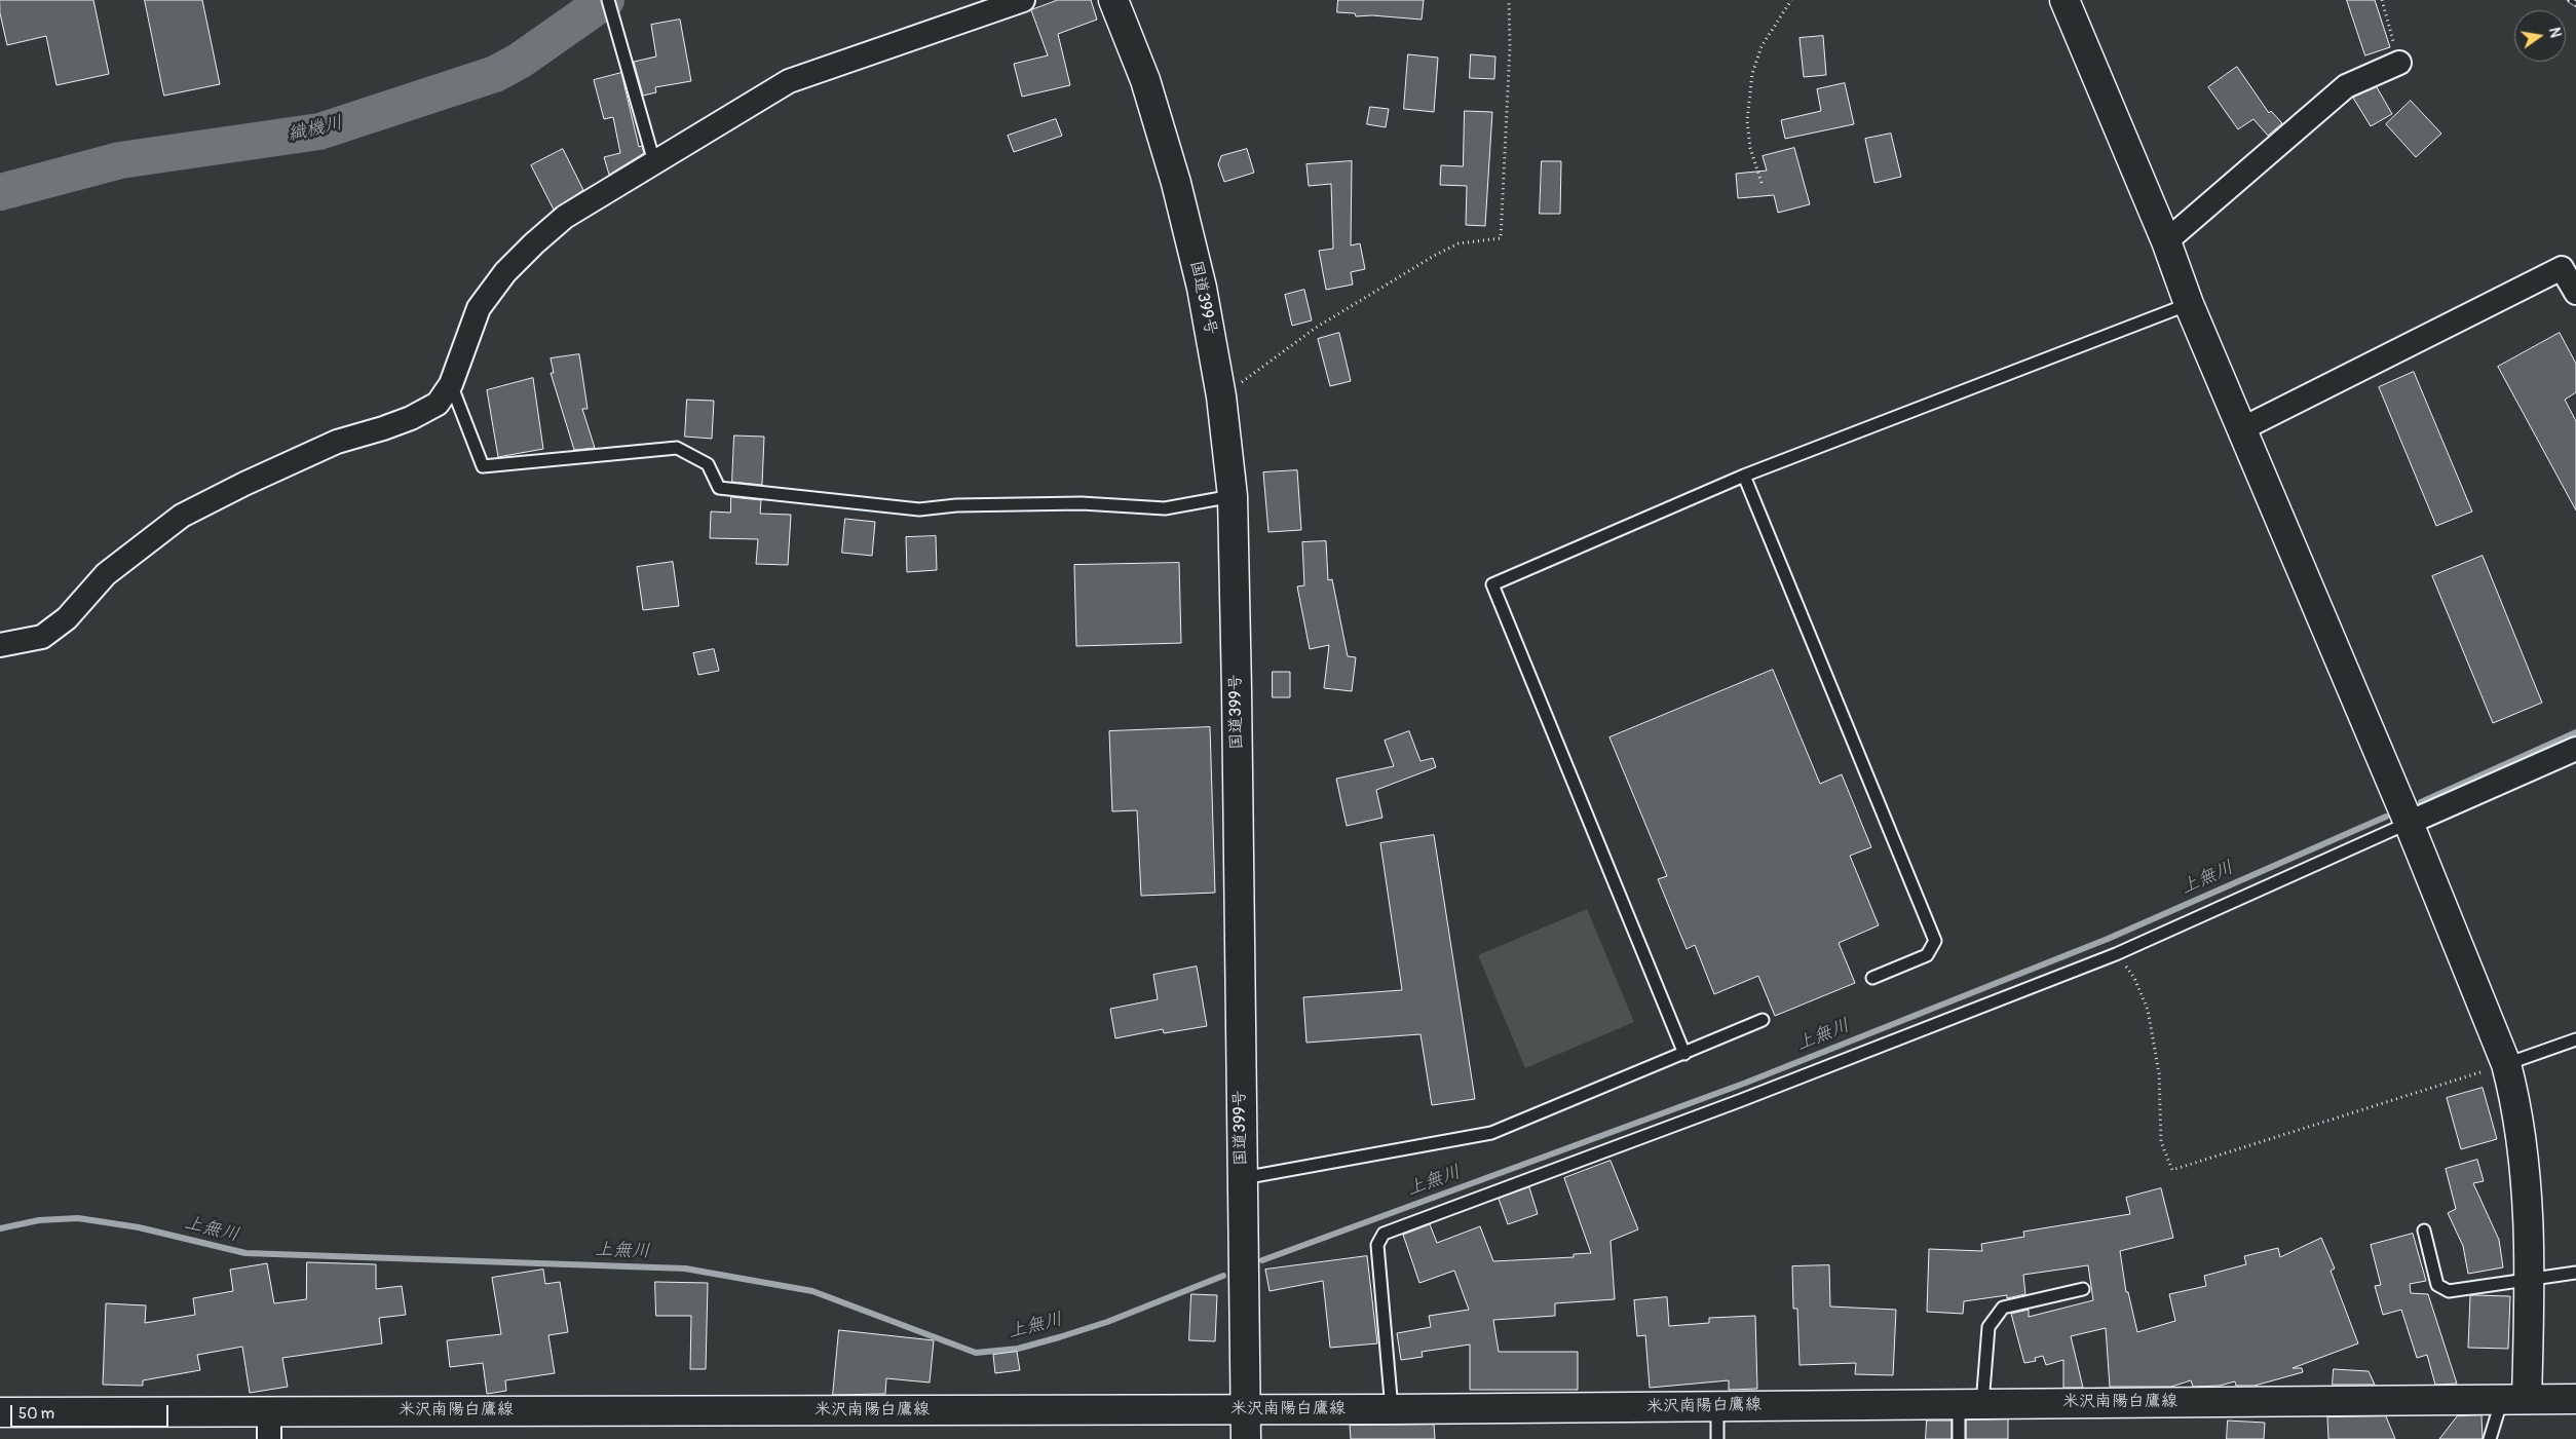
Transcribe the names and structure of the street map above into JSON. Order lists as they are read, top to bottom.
{
  "streets": {
    "main road": ["国道399号", "米沢南陽白鷹線"]
  },
  "crossings": [
    ["国道399号", "米沢南陽白鷹線"]
  ],
  "water": ["織機川", "上無川"],
  "scale_bar": "50 m",
  "north": "right"
}
